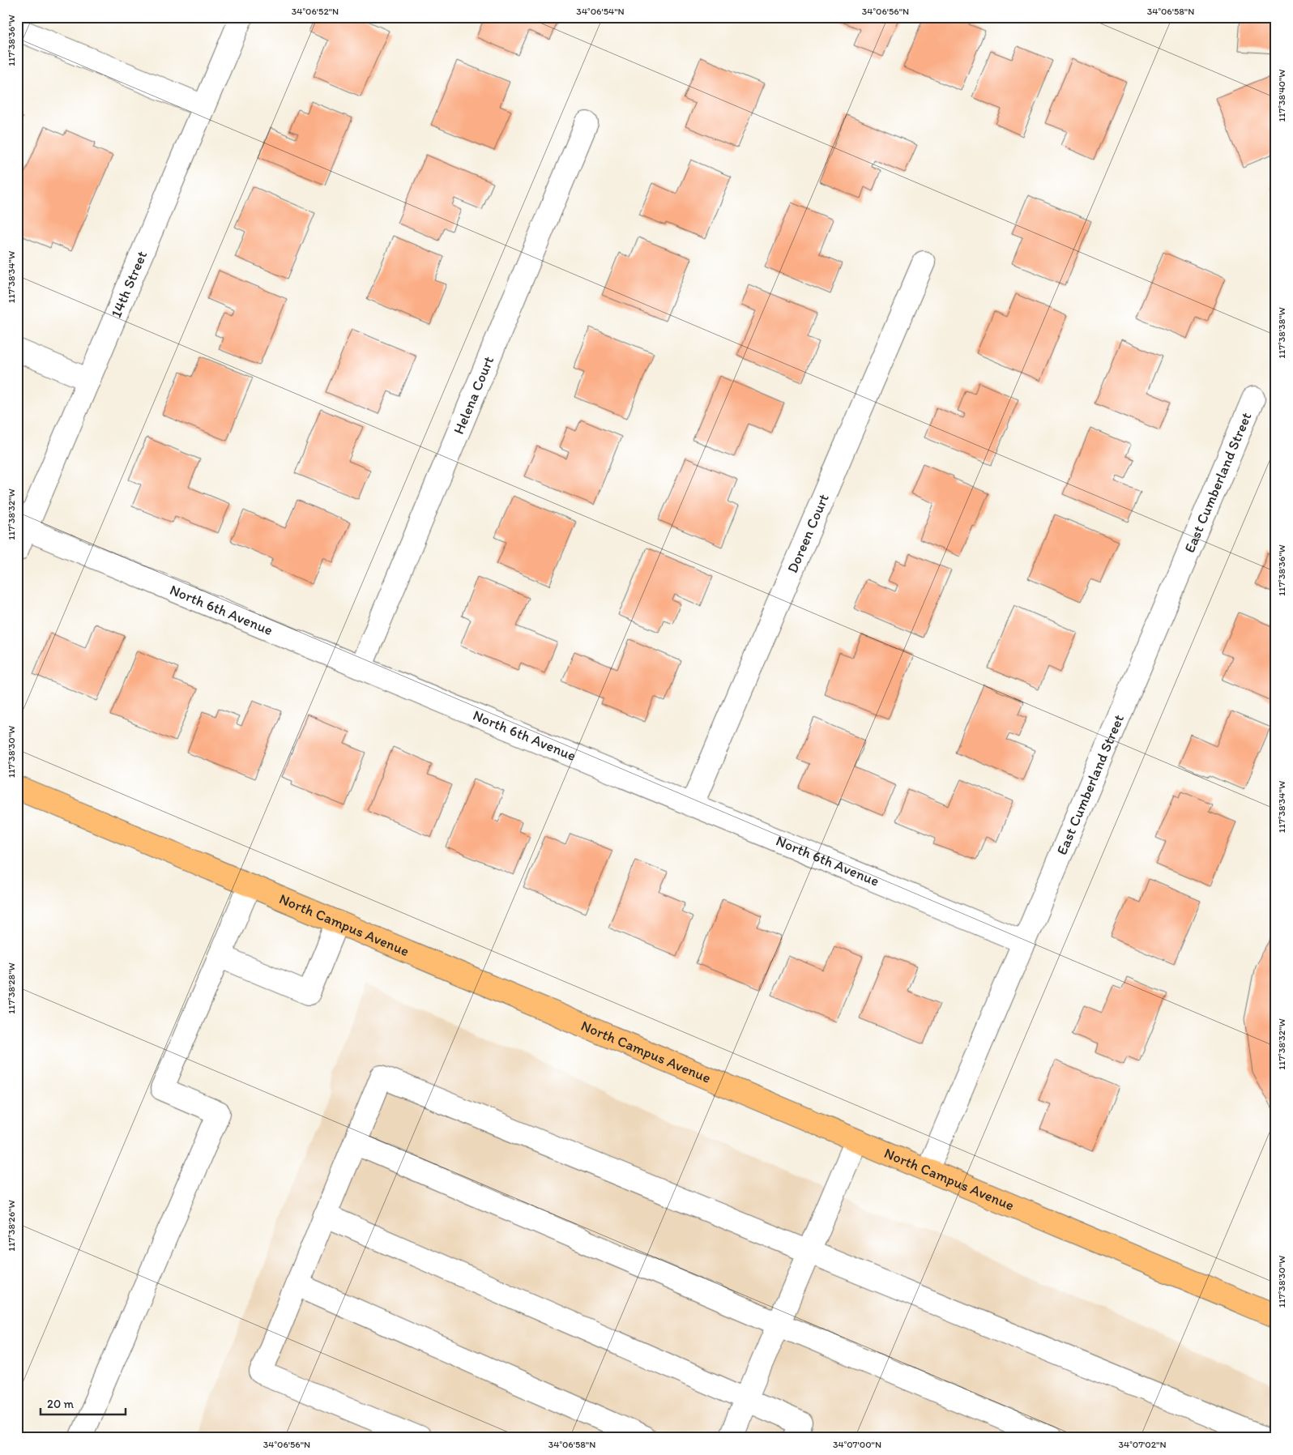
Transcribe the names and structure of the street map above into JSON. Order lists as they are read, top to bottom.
{
  "streets": {
    "main road": ["North Campus Avenue"],
    "street": [
      "14th Street",
      "Helena Court",
      "East Cumberland Street",
      "Doreen Court",
      "North 6th Avenue"
    ]
  },
  "crossings": [
    ["14th Street", "North 6th Avenue"],
    ["Helena Court", "North 6th Avenue"],
    ["East Cumberland Street", "North 6th Avenue"],
    ["East Cumberland Street", "North Campus Avenue"],
    ["Doreen Court", "North 6th Avenue"]
  ],
  "scale_bar": "20 m",
  "coordinates": [
    "34°06'52\"N",
    "34°06'54\"N",
    "34°06'56\"N",
    "34°06'58\"N",
    "117°38'36\"W",
    "117°38'40\"W",
    "117°38'34\"W",
    "117°38'38\"W",
    "117°38'32\"W",
    "117°38'30\"W",
    "117°38'28\"W",
    "117°38'26\"W",
    "34°07'00\"N",
    "34°07'02\"N"
  ]
}
